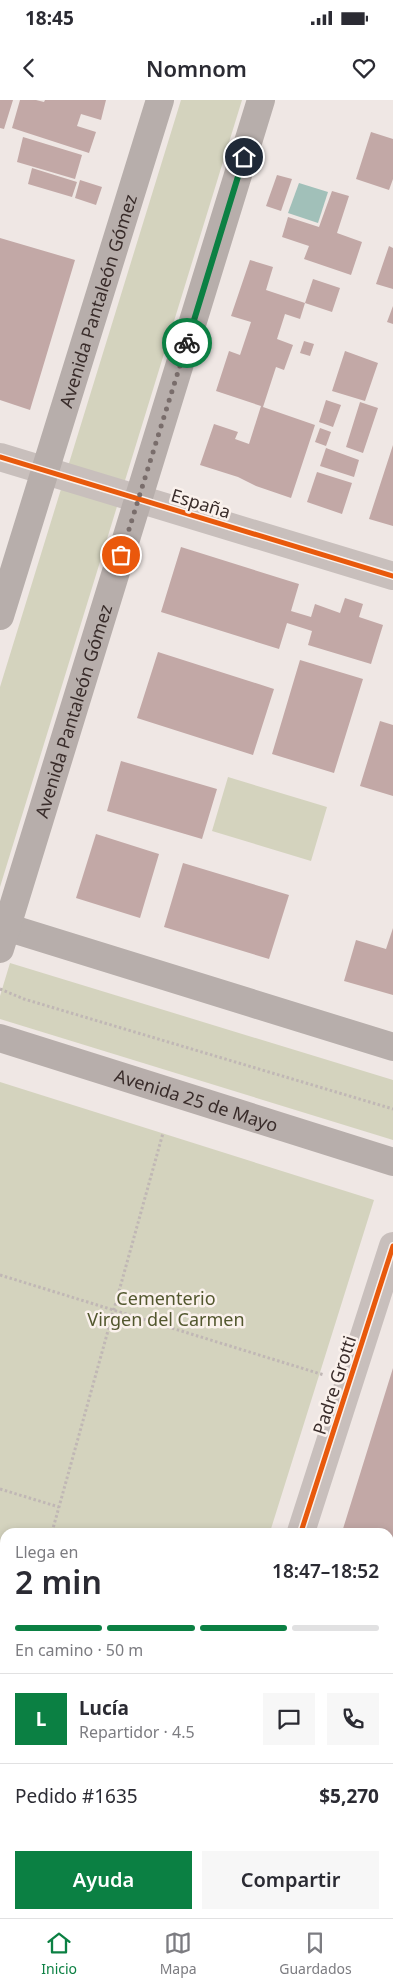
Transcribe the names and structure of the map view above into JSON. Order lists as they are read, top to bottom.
{
  "streets": {
    "main road": ["Avenida Pantaleón Gómez", "Avenida 25 de Mayo"],
    "street": ["España", "Padre Grotti"]
  },
  "crossings": [
    ["Avenida Pantaleón Gómez", "España"]
  ],
  "parks": ["Cementerio Virgen del Carmen"],
  "page": {
    "status": "18:45",
    "header": "Nomnom",
    "heading": ["2 min", "Llega en", "18:47–18:52"],
    "panel": [
      "Lucía",
      "Repartidor · 4.5",
      "Pedido #1635",
      "$5,270"
    ],
    "bar": "En camino · 50 m",
    "round": "L",
    "buttons": ["Ayuda", "Compartir"],
    "tabs": ["Inicio", "Mapa", "Guardados"]
  }
}
